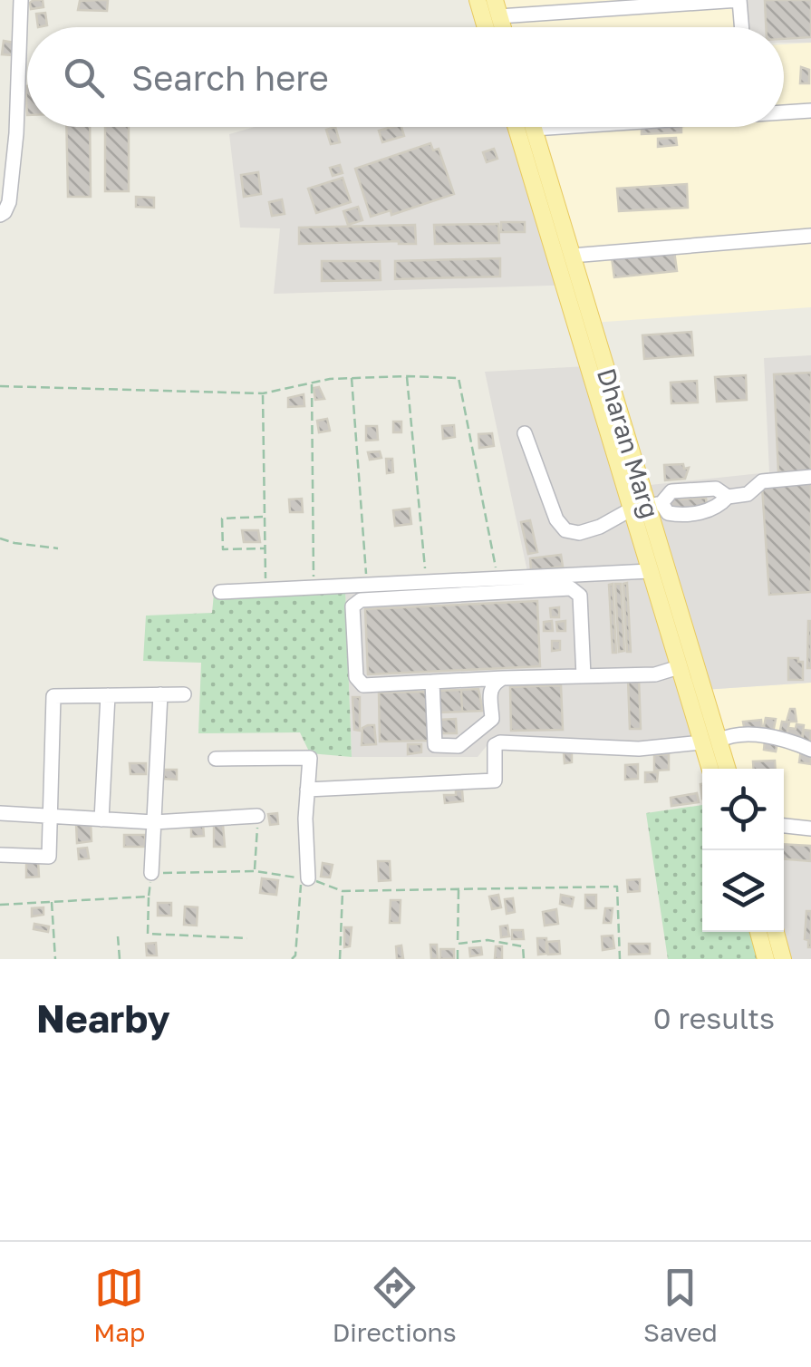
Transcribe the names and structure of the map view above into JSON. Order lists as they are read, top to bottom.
{
  "streets": {
    "main road": ["Dharan Marg"]
  },
  "page": {
    "search": "Search here",
    "heading": ["Nearby", "0 results"],
    "nav": ["Map", "Directions", "Saved"]
  }
}
